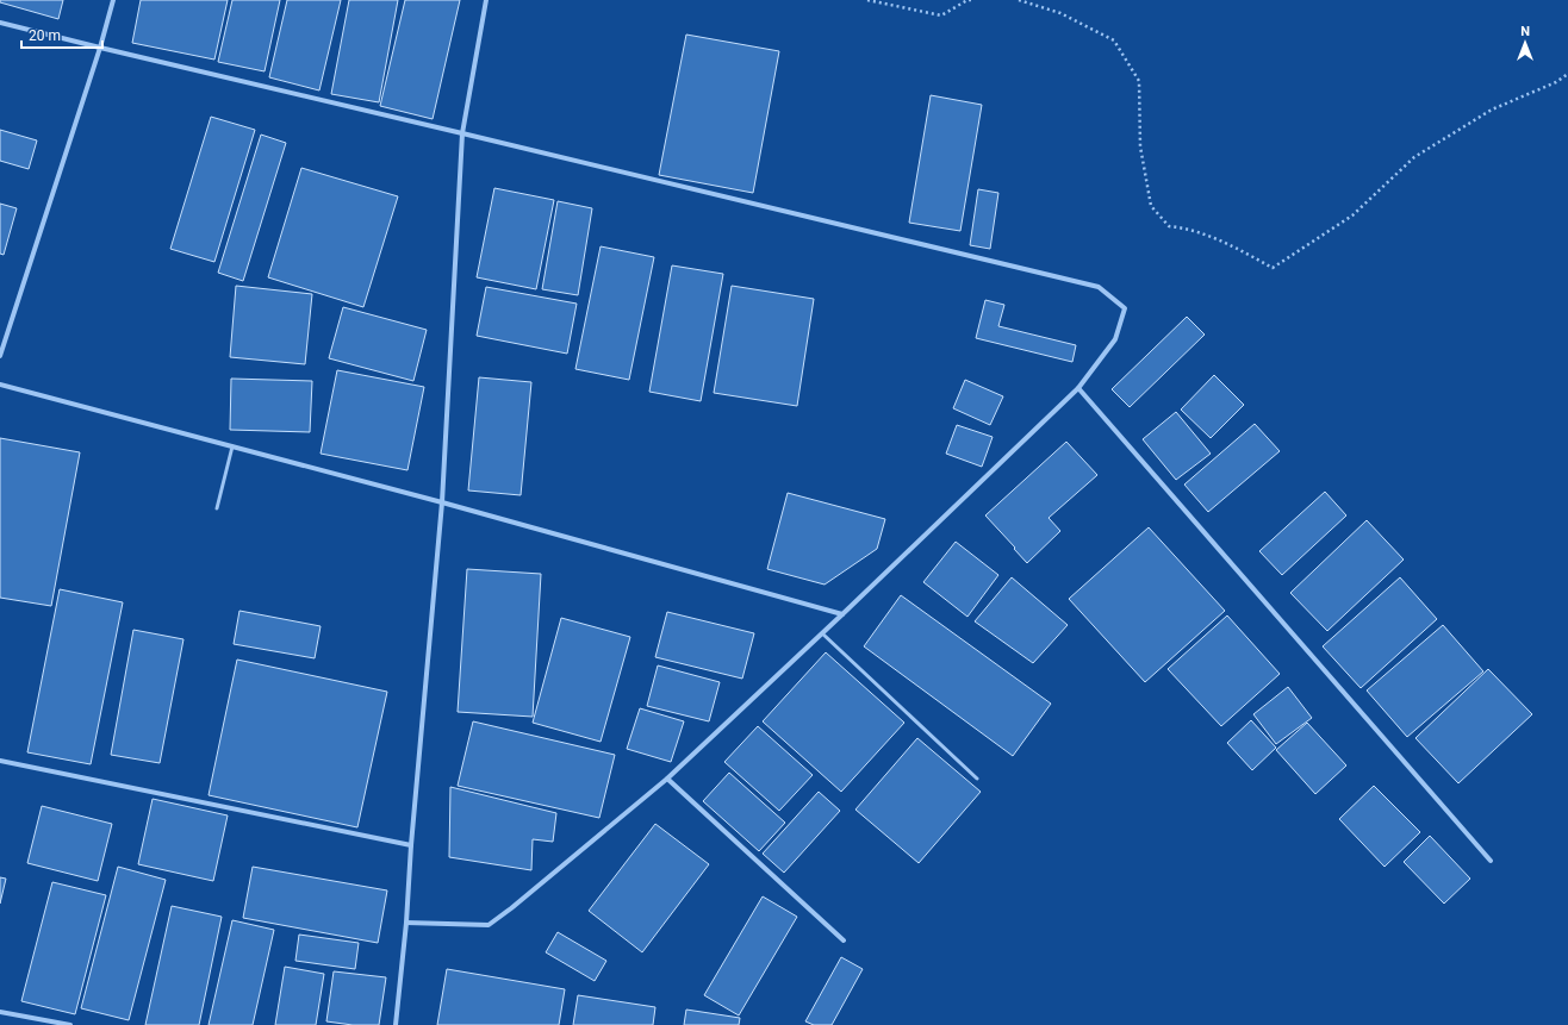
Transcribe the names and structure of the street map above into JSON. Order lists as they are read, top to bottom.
{
  "scale_bar": "20 m",
  "north": "top"
}
